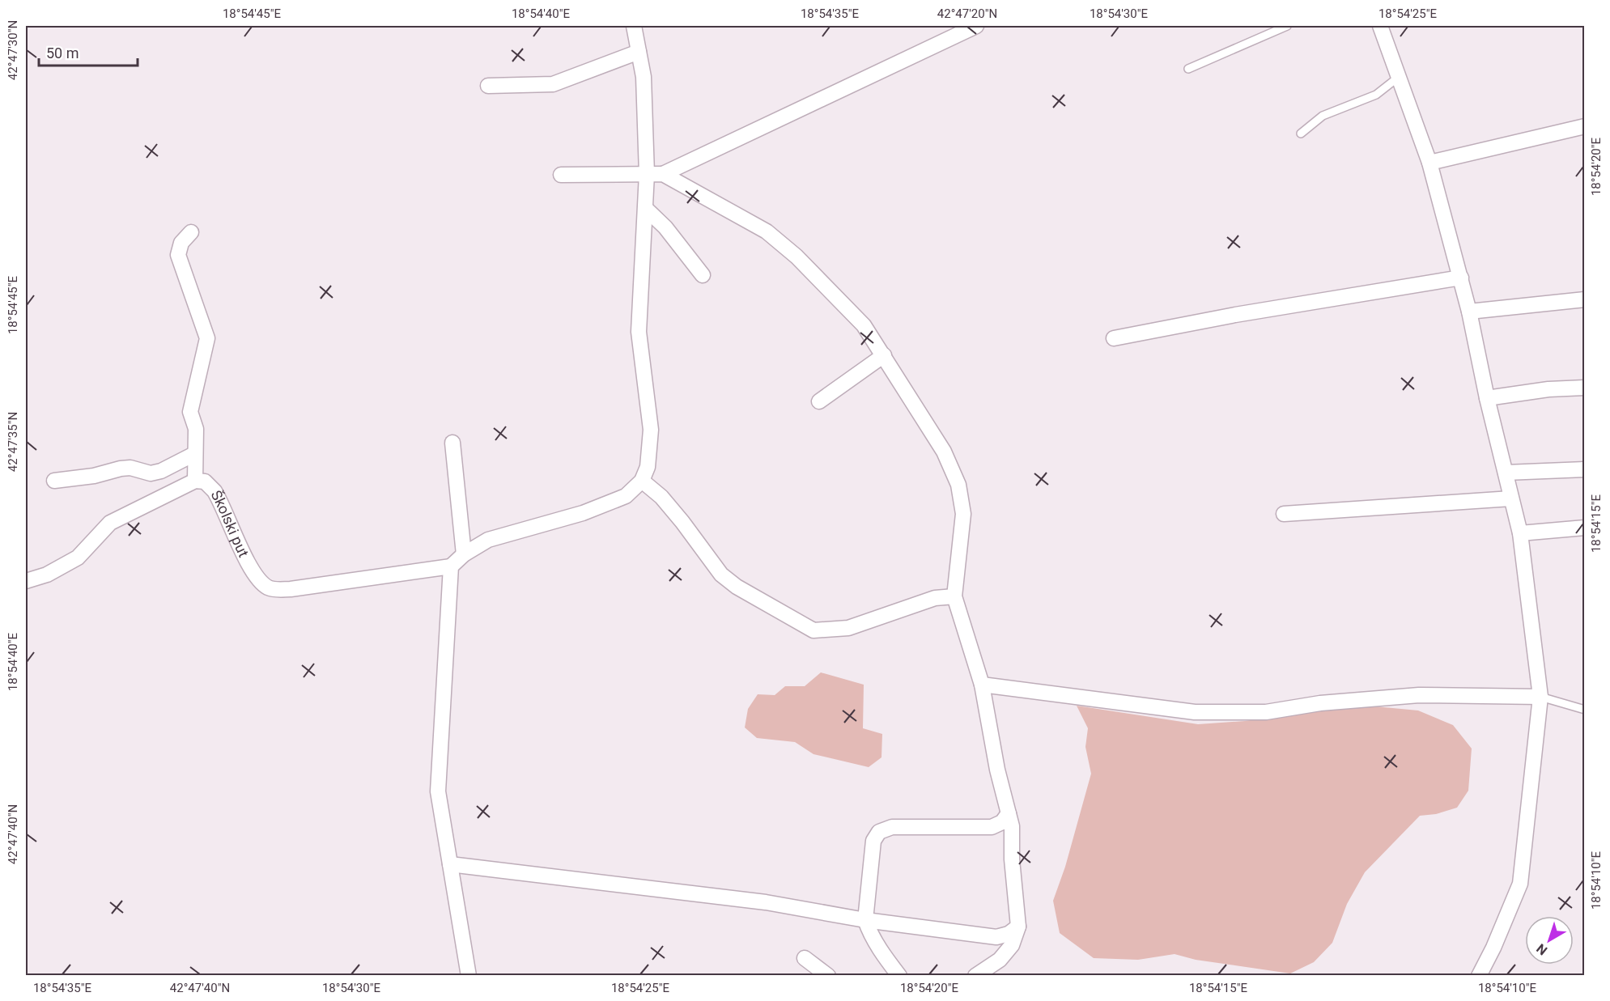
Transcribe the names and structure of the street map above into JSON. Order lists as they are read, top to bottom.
{
  "streets": {
    "street": ["Školski put"]
  },
  "scale_bar": "50 m",
  "north": "bottom left",
  "coordinates": [
    "18°54'45\"E",
    "18°54'40\"E",
    "18°54'35\"E",
    "42°47'20\"N",
    "18°54'30\"E",
    "18°54'25\"E",
    "42°47'30\"N",
    "18°54'20\"E",
    "42°47'35\"N",
    "18°54'15\"E",
    "42°47'40\"N",
    "18°54'10\"E"
  ]
}
